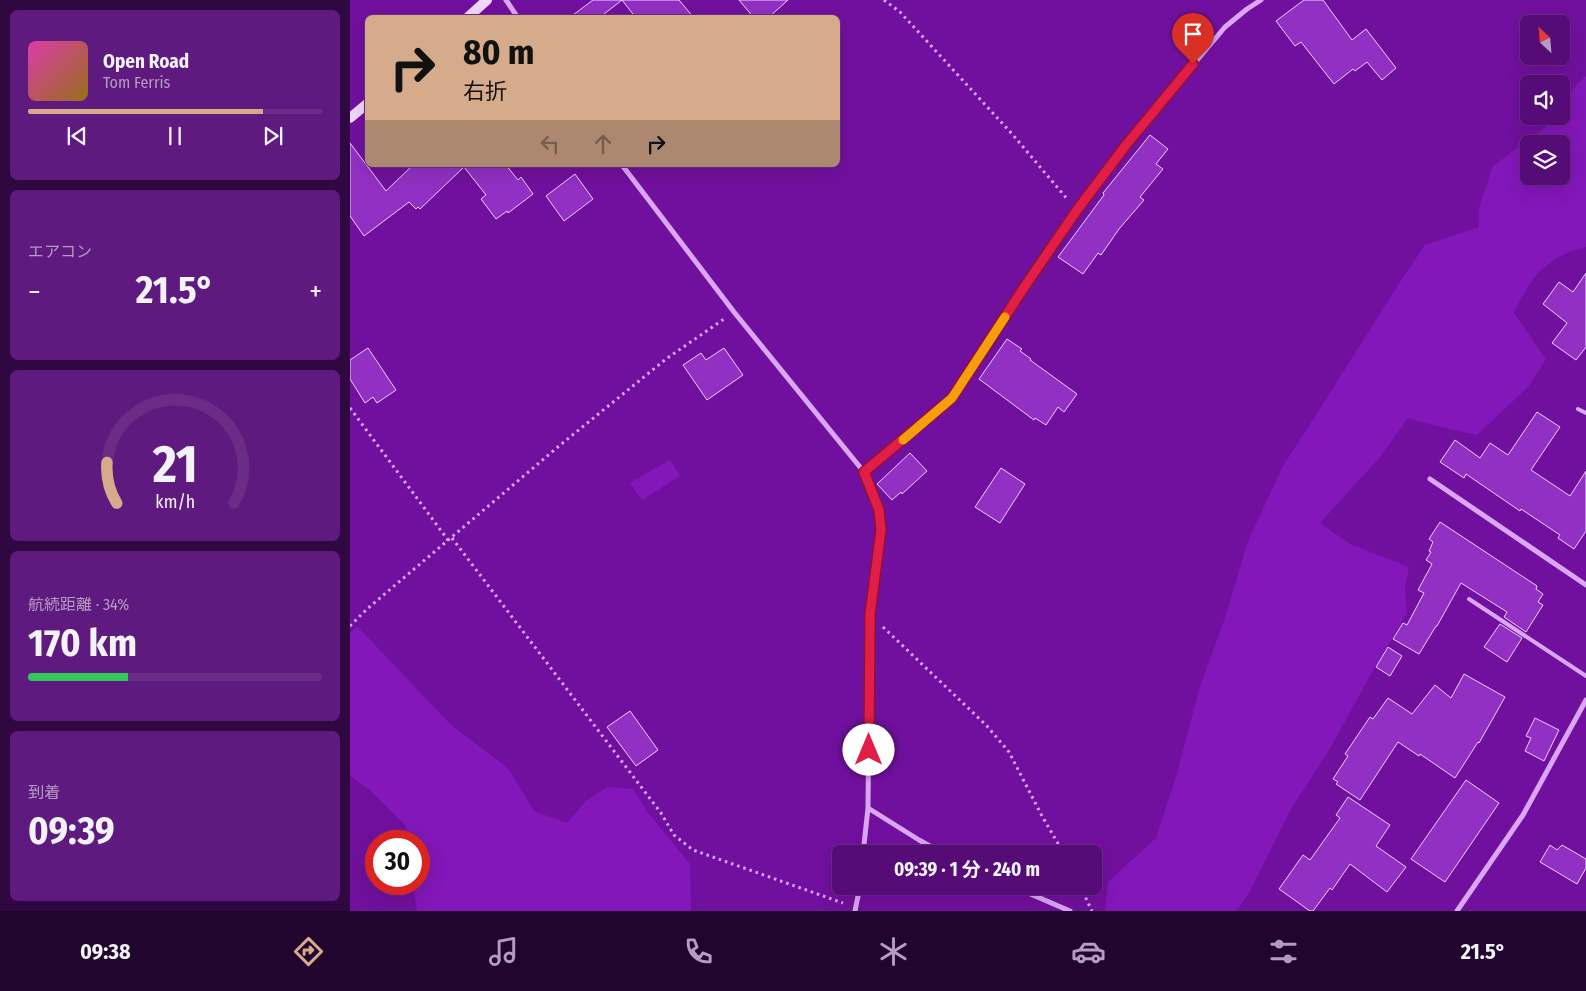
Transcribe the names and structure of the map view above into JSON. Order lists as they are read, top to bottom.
{
  "north": "top left",
  "page": {
    "turn": ["80 m", "右折"],
    "song": ["Open Road", "Tom Ferris"],
    "tile": [
      "エアコン",
      ["航続距離 · 34%", "170 km"],
      ["到着", "09:39"]
    ],
    "heat": ["−", "21.5°", "+"],
    "limit": "30",
    "trip": "09:39 · 1 分 · 240 m",
    "tabs": ["09:38", "21.5°"],
    "gauge": ["21", "km/h"]
  }
}
